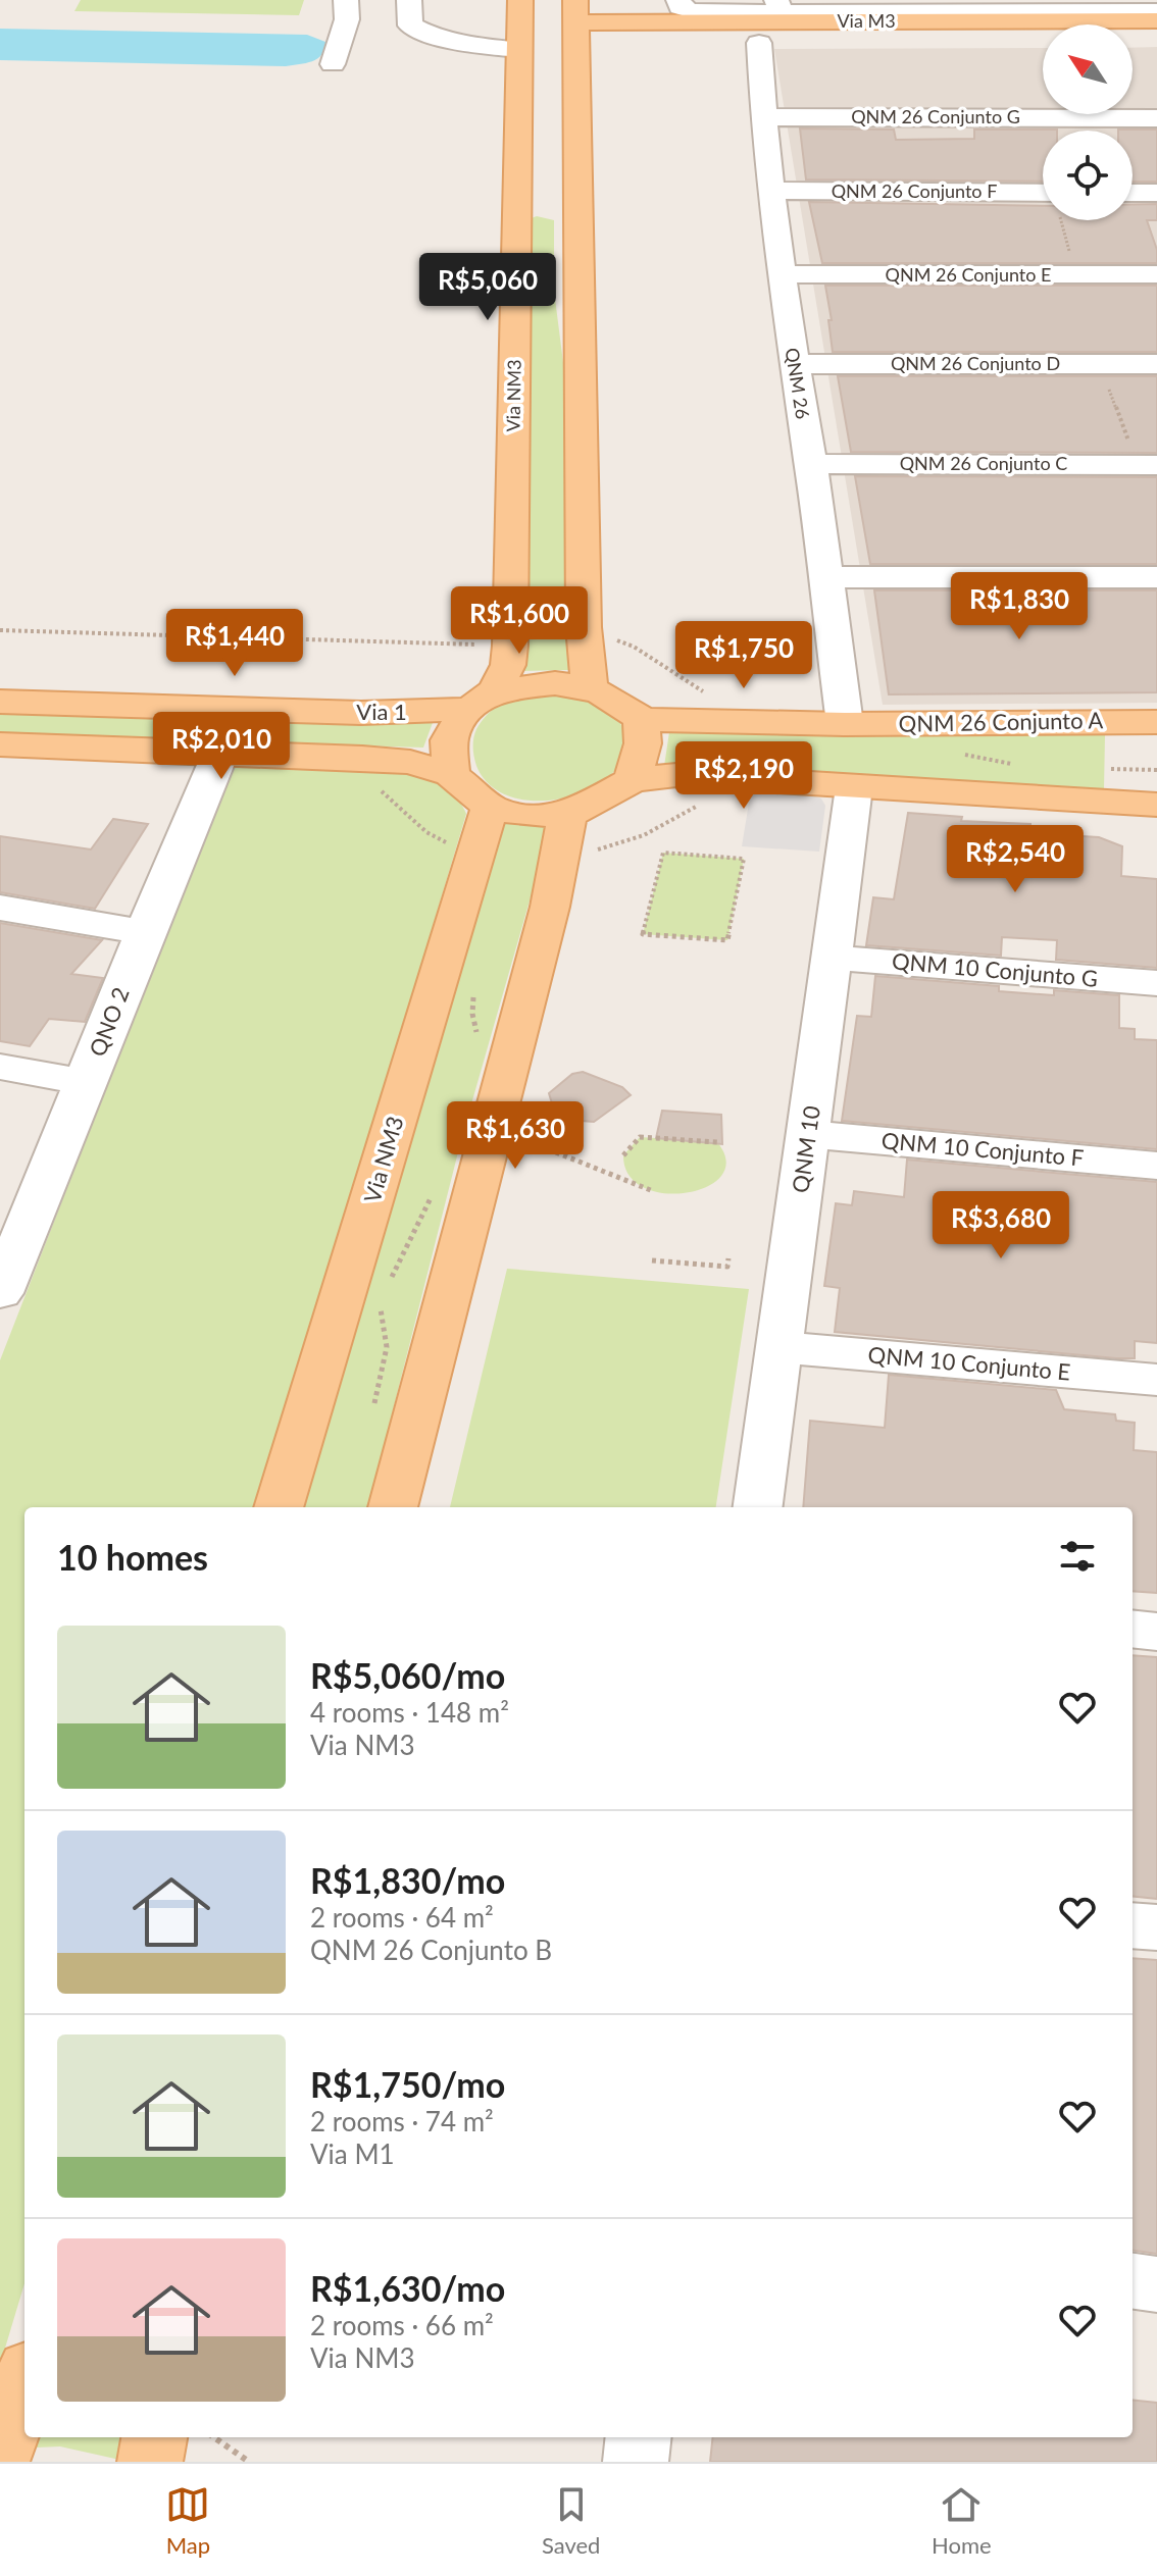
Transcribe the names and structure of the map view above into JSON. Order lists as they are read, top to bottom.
{
  "streets": {
    "main road": [
      "Via M3",
      "Via NM3",
      "Via 1",
      "QNM 26 Conjunto A"
    ],
    "street": [
      "QNM 26 Conjunto G",
      "QNM 26 Conjunto F",
      "QNM 26 Conjunto E",
      "QNM 26 Conjunto D",
      "QNM 26",
      "QNM 26 Conjunto C",
      "QNM 10 Conjunto G",
      "QNO 2",
      "QNM 10",
      "QNM 10 Conjunto F",
      "QNM 10 Conjunto E"
    ]
  },
  "crossings": [
    ["Via M3", "QNM 26"],
    ["Via M3", "Via NM3"],
    ["QNM 26 Conjunto G", "QNM 26"],
    ["QNM 26 Conjunto F", "QNM 26"],
    ["QNM 26 Conjunto E", "QNM 26"],
    ["QNM 26 Conjunto D", "QNM 26"],
    ["QNM 26", "QNM 26 Conjunto C"],
    ["QNM 26", "QNM 26 Conjunto A"],
    ["Via NM3", "Via 1"],
    ["Via NM3", "QNM 26 Conjunto A"],
    ["Via 1", "QNM 26 Conjunto A"],
    ["Via 1", "QNO 2"],
    ["QNM 10 Conjunto G", "QNM 10"],
    ["QNM 10", "QNM 10 Conjunto F"],
    ["QNM 10", "QNM 10 Conjunto E"]
  ],
  "north": "top left",
  "page": {
    "price": [
      "R$5,060",
      "R$1,830",
      "R$1,600",
      "R$1,440",
      "R$1,750",
      "R$2,010",
      "R$2,190",
      "R$2,540",
      "R$1,630",
      "R$3,680"
    ],
    "heading": "10 homes",
    "list": [
      {
        "name": "R$5,060/mo",
        "note": "4 rooms · 148 m² · Via NM3"
      },
      {
        "name": "R$1,830/mo",
        "note": "2 rooms · 64 m² · QNM 26 Conjunto B"
      },
      {
        "name": "R$1,750/mo",
        "note": "2 rooms · 74 m² · Via M1"
      },
      {
        "name": "R$1,630/mo",
        "note": "2 rooms · 66 m² · Via NM3"
      }
    ],
    "tabs": ["Map", "Saved", "Home"]
  }
}
